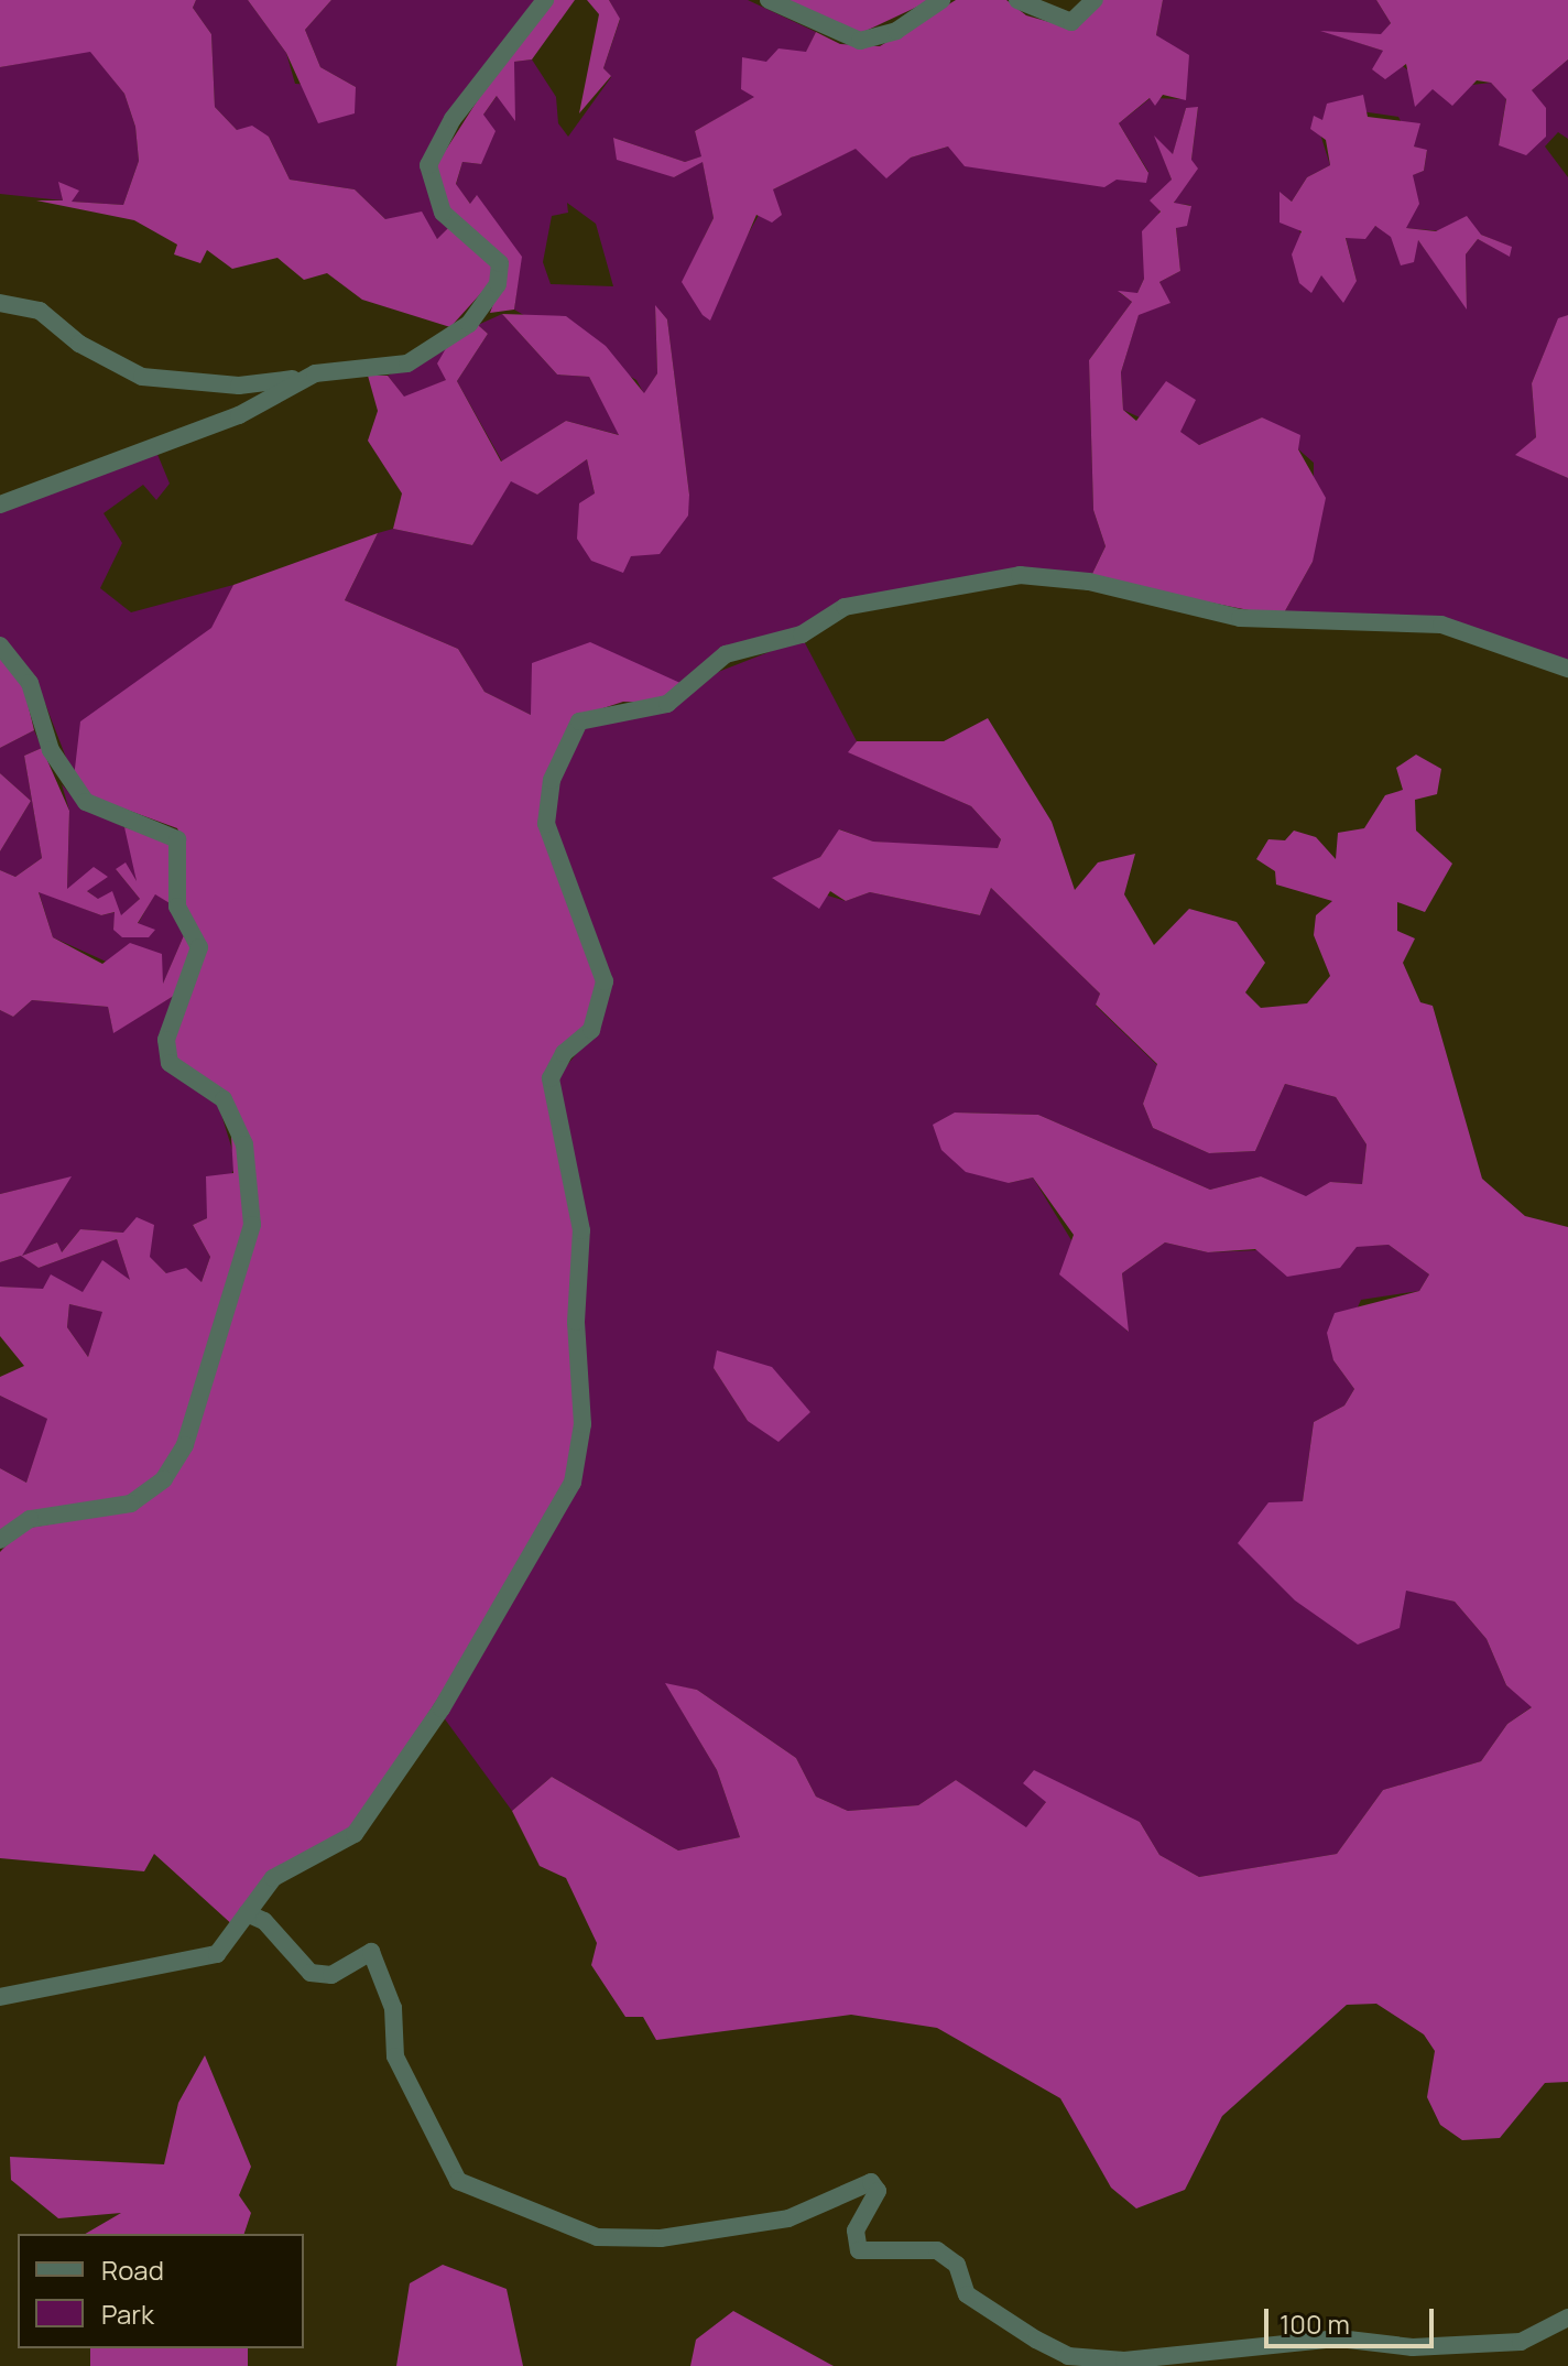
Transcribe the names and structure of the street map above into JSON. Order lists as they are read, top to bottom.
{
  "legend": ["Road", "Park"],
  "scale_bar": "100 m"
}
